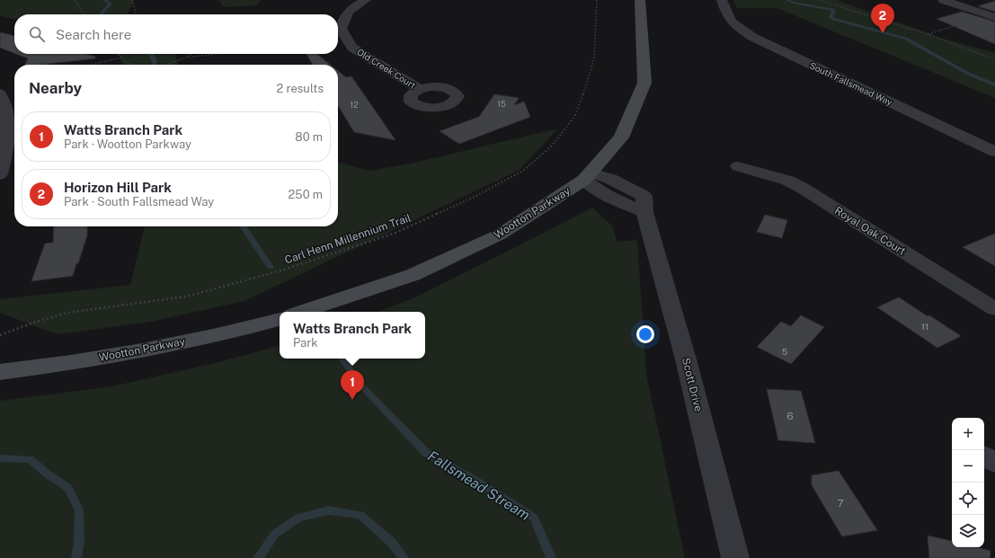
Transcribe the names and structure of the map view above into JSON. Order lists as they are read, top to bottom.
{
  "streets": {
    "main road": ["Wootton Parkway"],
    "street": [
      "Old Creek Court",
      "South Fallsmead Way",
      "Royal Oak Court",
      "Scott Drive"
    ],
    "path": ["Carl Henn Millennium Trail"]
  },
  "crossings": [
    ["Wootton Parkway", "Scott Drive"]
  ],
  "water": ["Fallsmead Stream"],
  "house_numbers": [
    "15",
    "12",
    "11",
    "5",
    "6",
    "7"
  ],
  "page": {
    "pins": ["2", "1"],
    "search": "Search here",
    "heading": ["Nearby", "2 results"],
    "list": [
      {
        "mark": "1",
        "name": "Watts Branch Park",
        "note": "Park · Wootton Parkway",
        "value": "80 m"
      },
      {
        "mark": "2",
        "name": "Horizon Hill Park",
        "note": "Park · South Fallsmead Way",
        "value": "250 m"
      }
    ],
    "popup": ["Watts Branch Park", "Park"],
    "map_buttons": ["+", "−"]
  }
}
